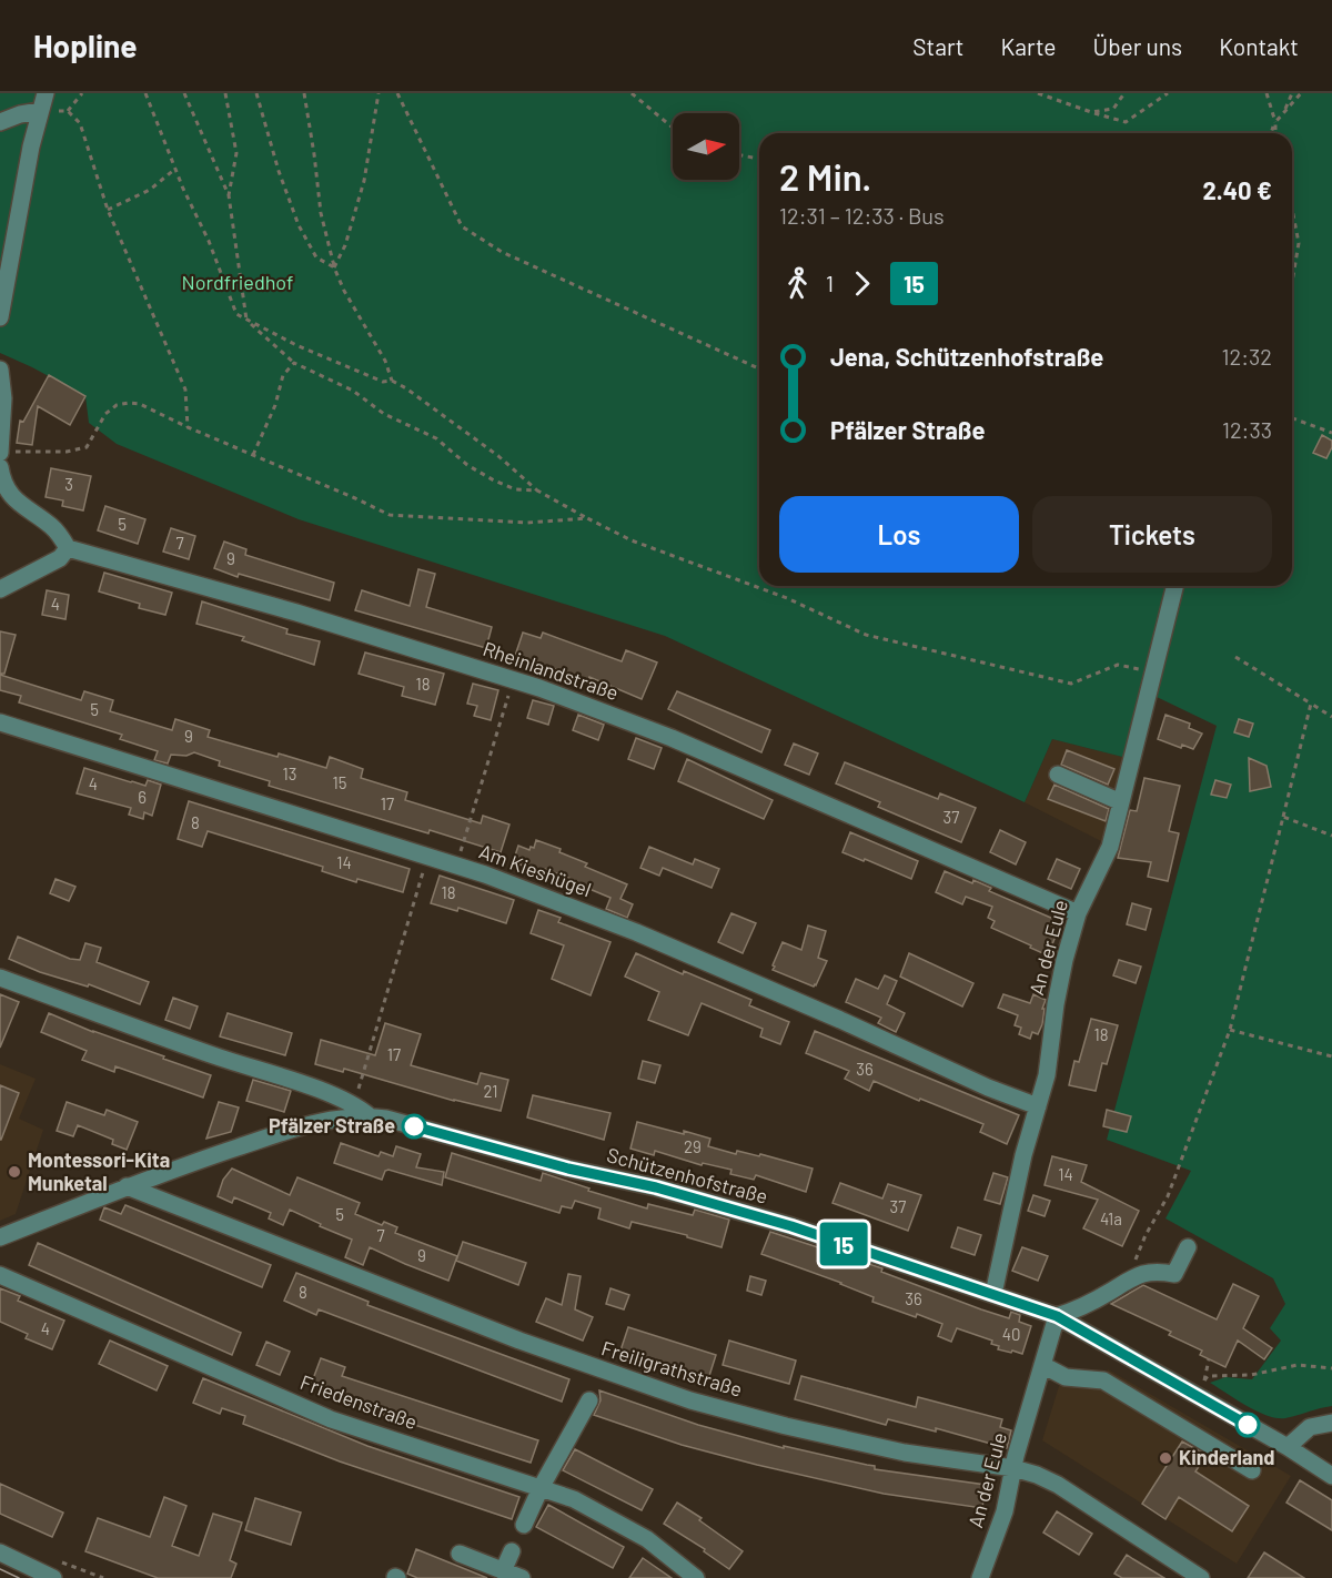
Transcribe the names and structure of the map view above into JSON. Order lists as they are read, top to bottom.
{
  "streets": {
    "street": [
      "Rheinlandstraße",
      "Am Kieshügel",
      "An der Eule",
      "Schützenhofstraße",
      "Freiligrathstraße",
      "Friedenstraße"
    ]
  },
  "crossings": [
    ["Rheinlandstraße", "An der Eule"],
    ["Am Kieshügel", "An der Eule"],
    ["An der Eule", "Schützenhofstraße"],
    ["An der Eule", "Freiligrathstraße"],
    ["Schützenhofstraße", "Freiligrathstraße"]
  ],
  "parks": ["Nordfriedhof"],
  "places": ["Pfälzer Straße", "Montessori-Kita Munketal", "Kinderland"],
  "lines": ["bus line 15"],
  "house_numbers": [
    "3",
    "5",
    "7",
    "9",
    "4",
    "18",
    "5",
    "9",
    "13",
    "15",
    "4",
    "6",
    "17",
    "37",
    "8",
    "14",
    "18",
    "18",
    "17",
    "36",
    "21",
    "29",
    "14",
    "37",
    "5",
    "41a",
    "7",
    "9",
    "8",
    "36",
    "4",
    "40"
  ],
  "north": "right",
  "page": {
    "header": "Hopline",
    "nav": [
      "Start",
      "Karte",
      "Über uns",
      "Kontakt"
    ],
    "on_map": "15",
    "heading": ["2 Min.", "12:31 – 12:33 · Bus", "2.40 €"],
    "legs": ["1", "15"],
    "list": [
      {
        "name": "Jena, Schützenhofstraße",
        "value": "12:32"
      },
      {
        "name": "Pfälzer Straße",
        "value": "12:33"
      }
    ],
    "buttons": ["Los", "Tickets"]
  }
}
